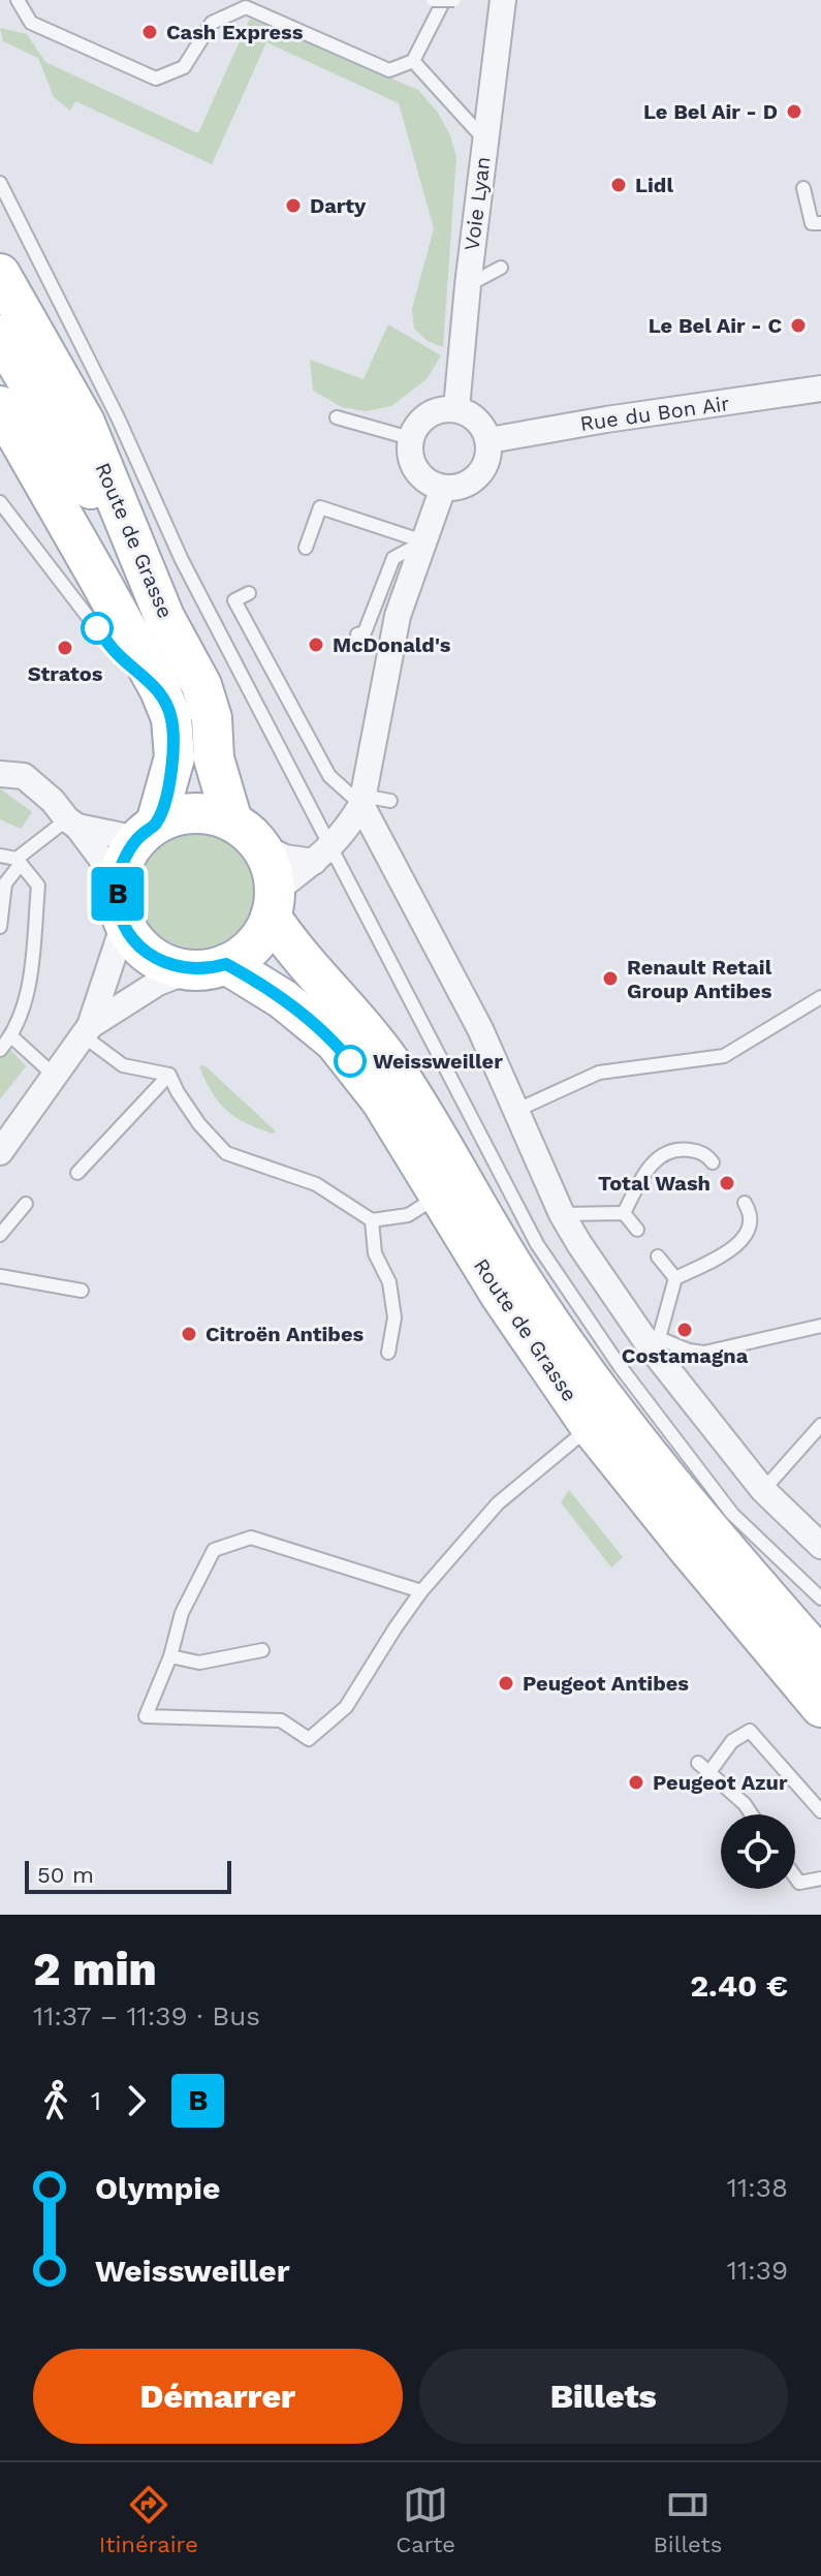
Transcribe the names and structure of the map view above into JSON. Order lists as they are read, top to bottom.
{
  "streets": {
    "main road": ["Route de Grasse"],
    "street": ["Voie Lyan", "Rue du Bon Air"]
  },
  "crossings": [
    ["Voie Lyan", "Rue du Bon Air"]
  ],
  "places": [
    "Cash Express",
    "Le Bel Air - D",
    "Lidl",
    "Darty",
    "Le Bel Air - C",
    "McDonald's",
    "Stratos",
    "Renault Retail Group Antibes",
    "Weissweiller",
    "Total Wash",
    "Costamagna",
    "Citroën Antibes",
    "Peugeot Antibes",
    "Peugeot Azur"
  ],
  "lines": ["bus line B"],
  "scale_bar": "50 m",
  "page": {
    "on_map": "B",
    "scale": "50 m",
    "heading": ["2 min", "11:37 – 11:39 · Bus", "2.40 €"],
    "legs": ["1", "B"],
    "list": [
      {
        "name": "Olympie",
        "value": "11:38"
      },
      {
        "name": "Weissweiller",
        "value": "11:39"
      }
    ],
    "buttons": ["Démarrer", "Billets"],
    "tabs": ["Itinéraire", "Carte", "Billets"]
  }
}
